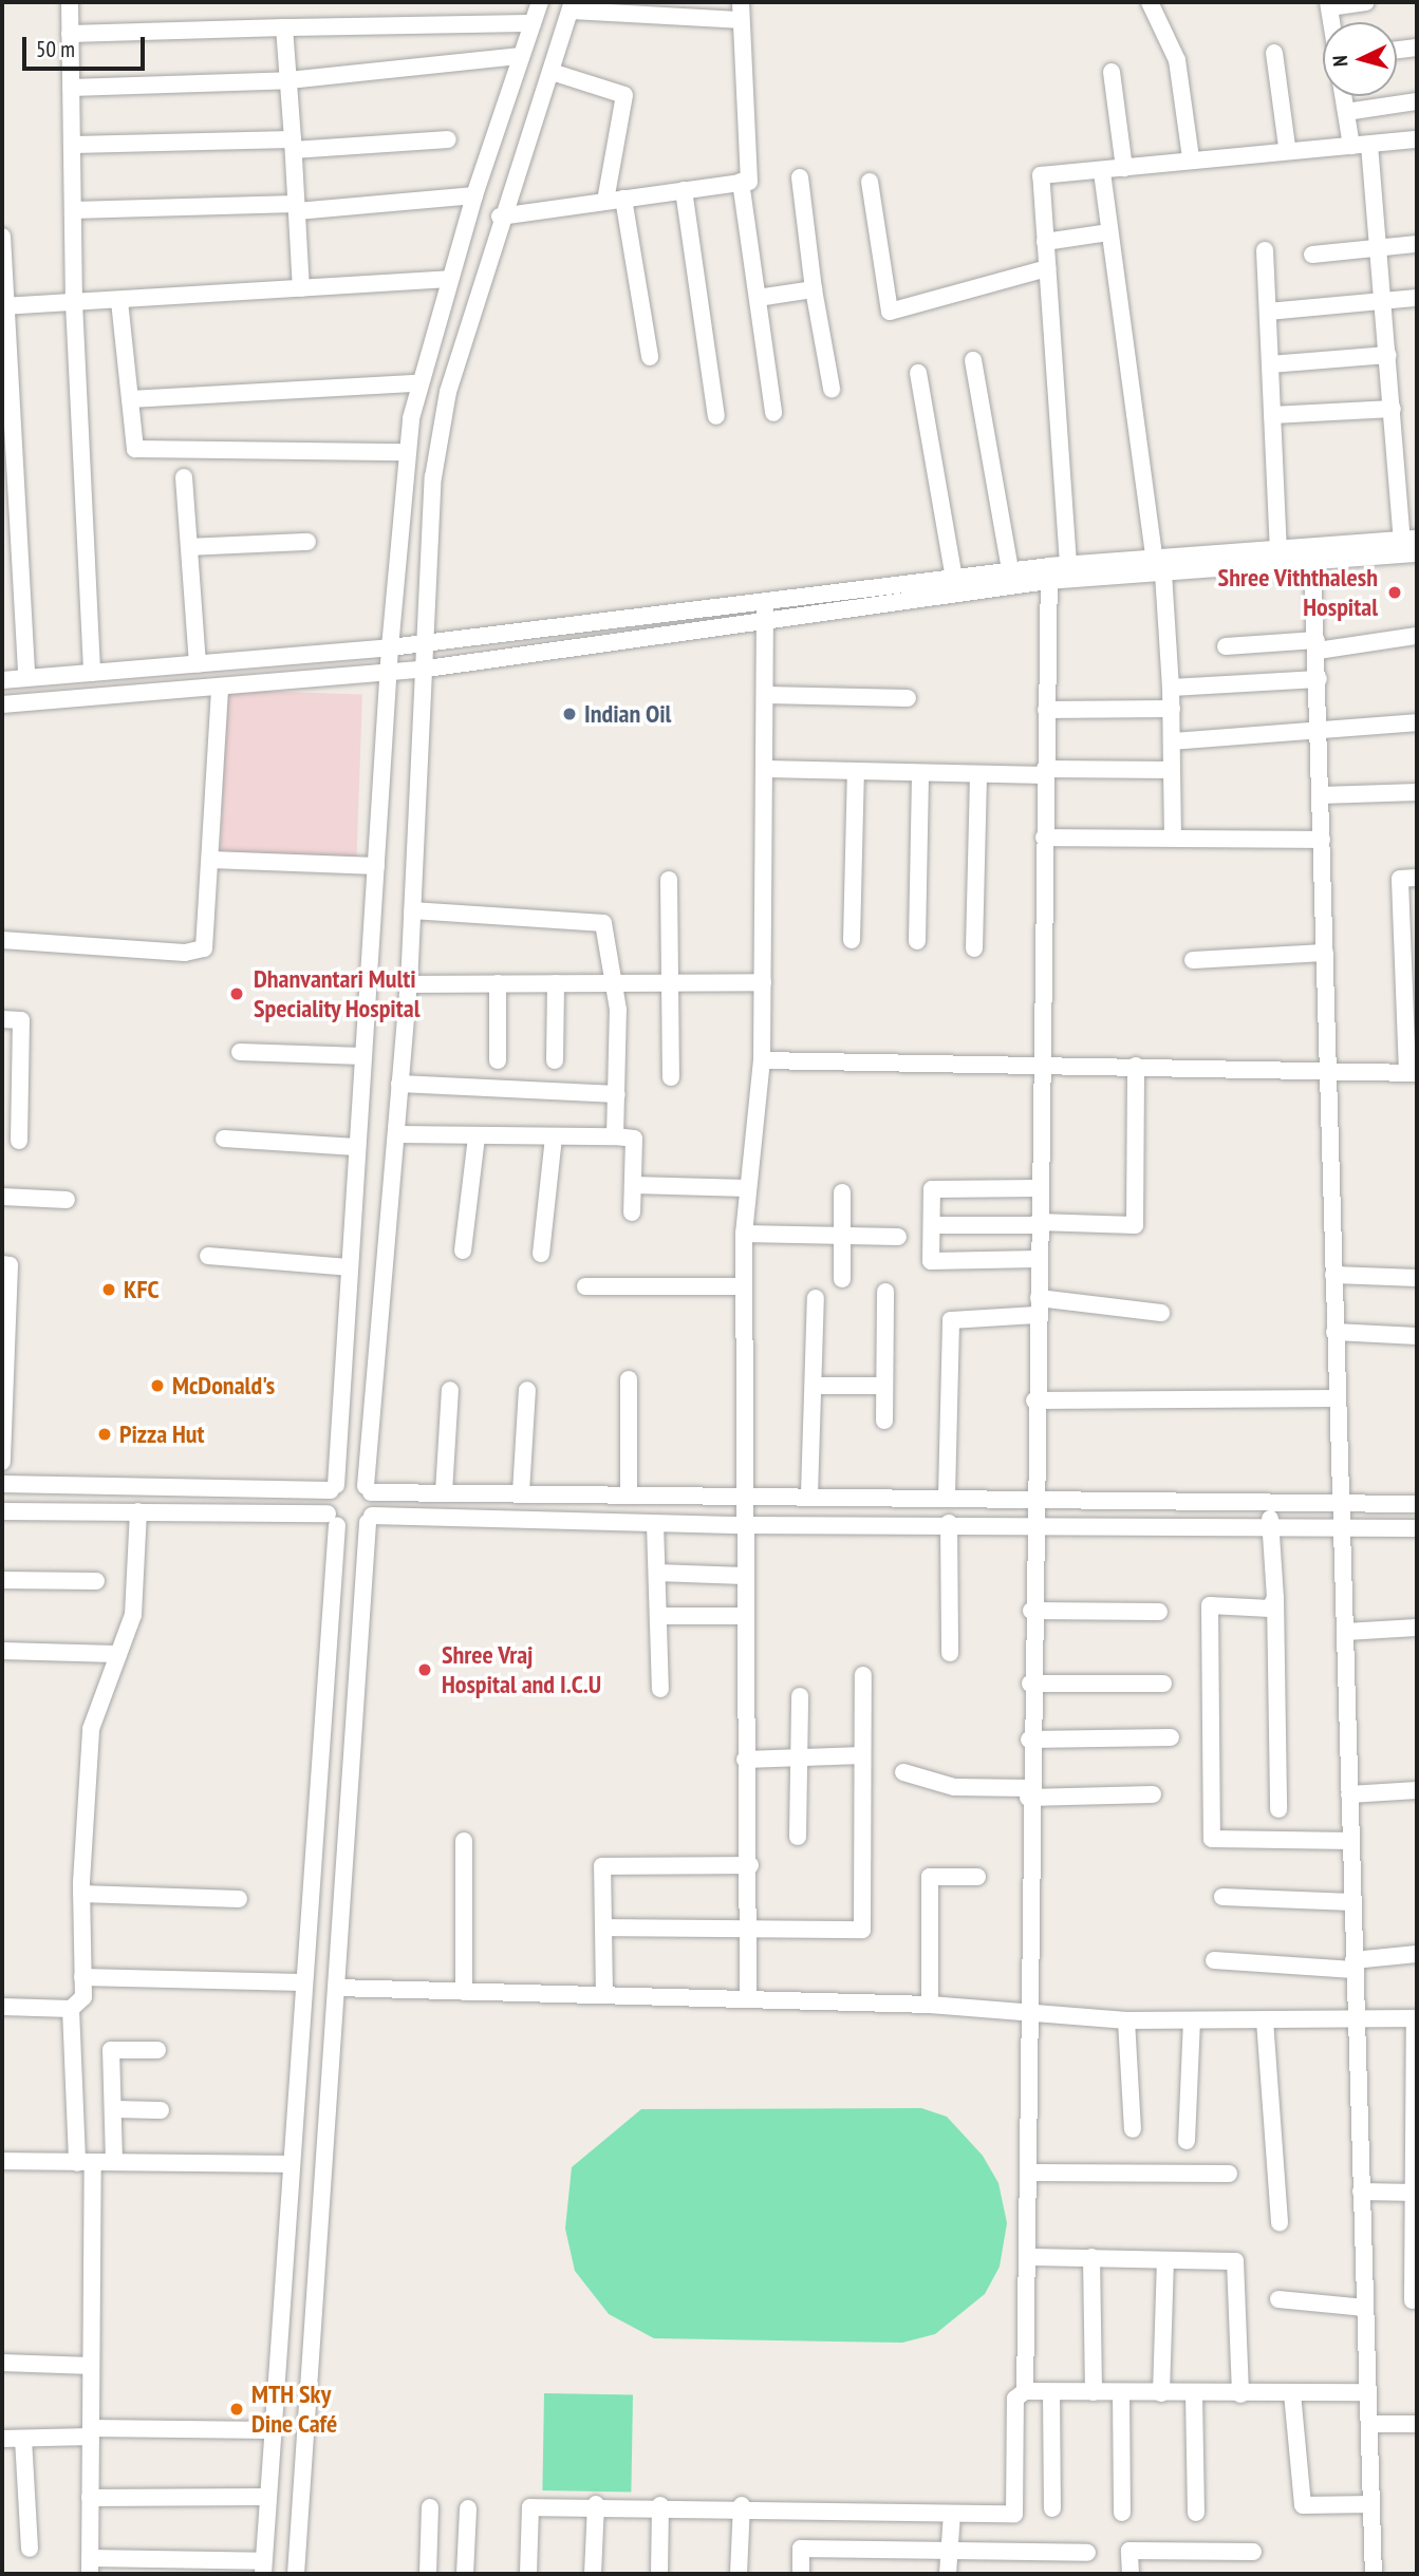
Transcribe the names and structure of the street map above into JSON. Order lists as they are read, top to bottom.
{
  "places": [
    "Shree Viththalesh Hospital",
    "Indian Oil",
    "Dhanvantari Multi Speciality Hospital",
    "KFC",
    "McDonald's",
    "Pizza Hut",
    "Shree Vraj Hospital and I.C.U",
    "MTH Sky Dine Café"
  ],
  "scale_bar": "50 m",
  "north": "left"
}
